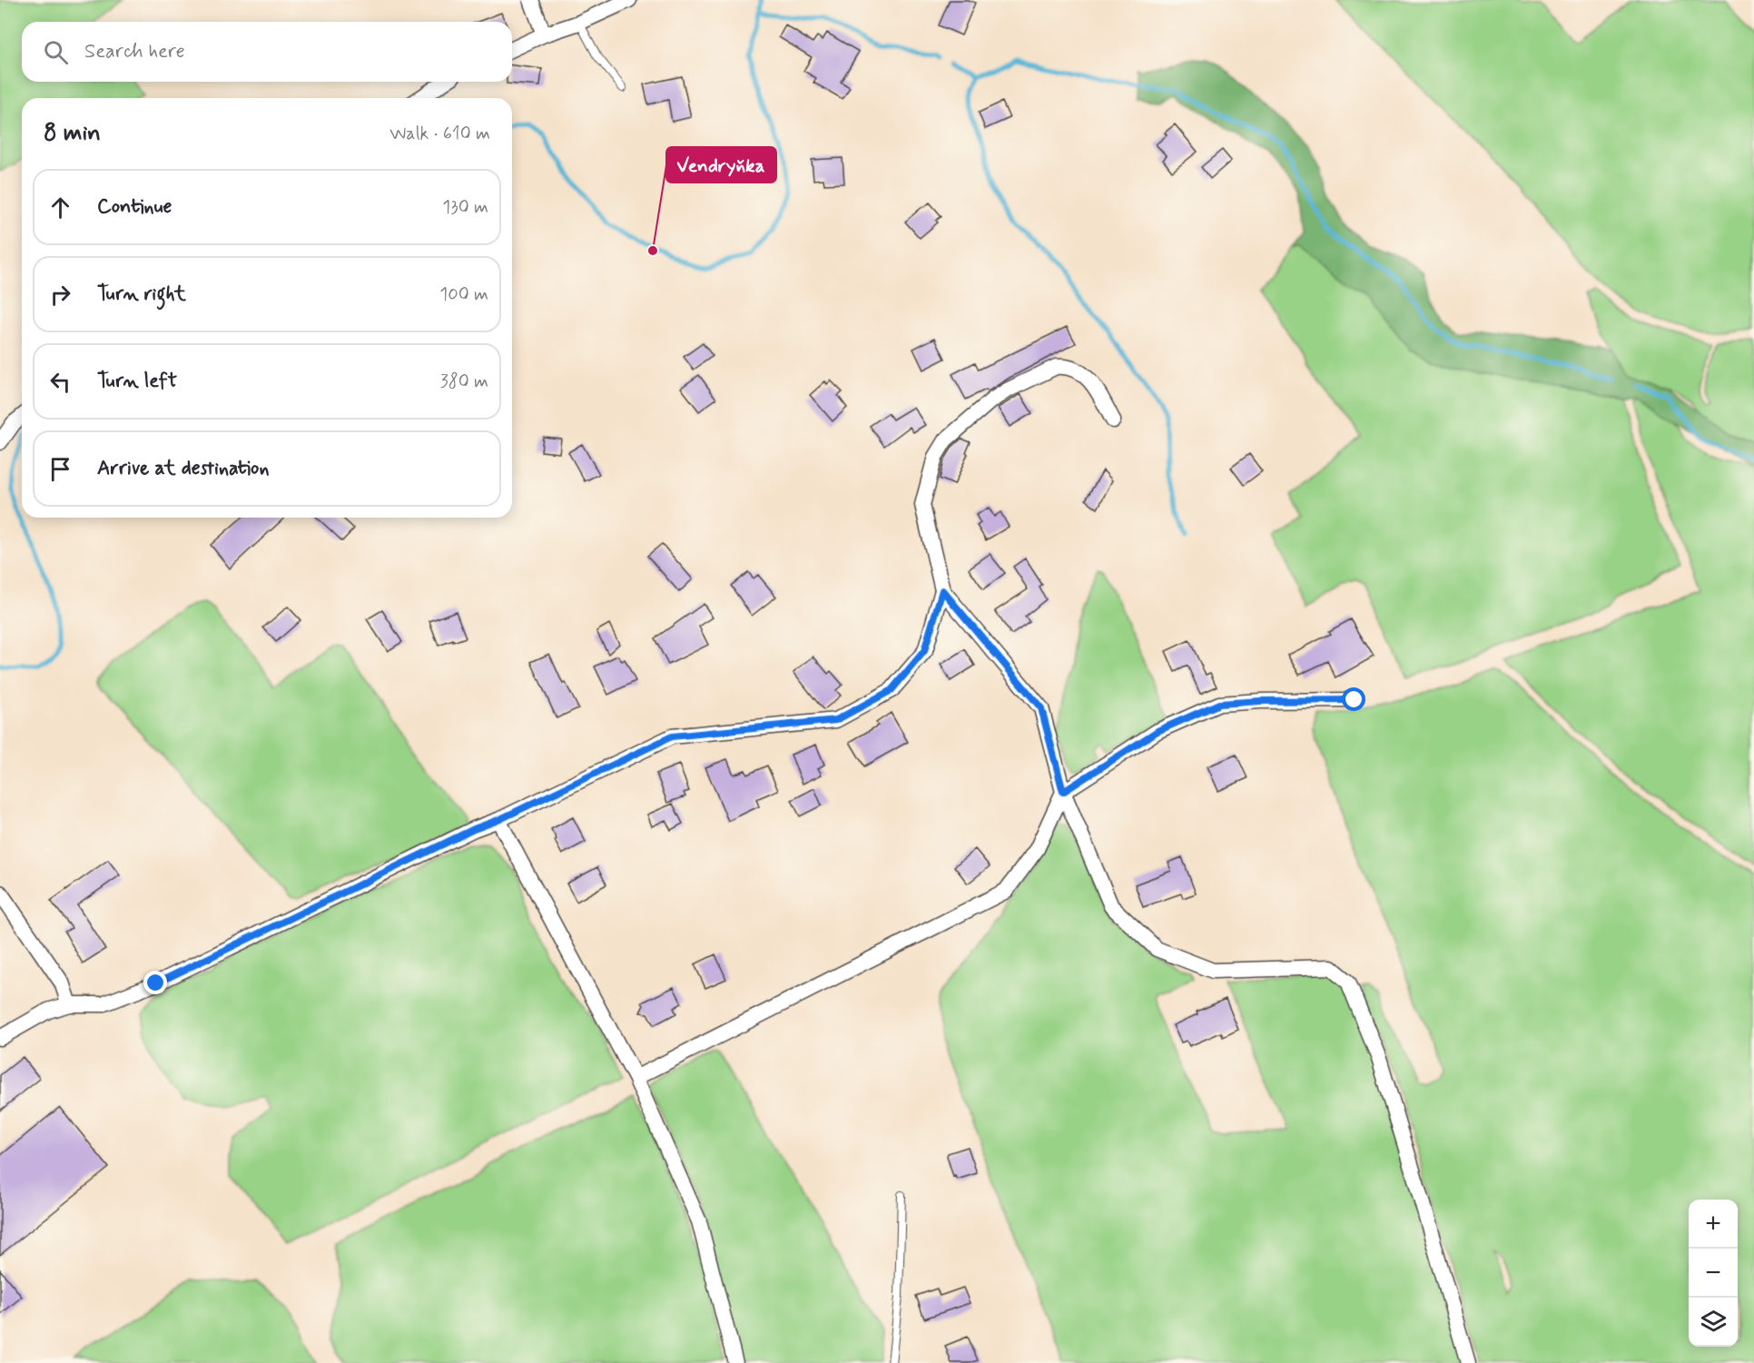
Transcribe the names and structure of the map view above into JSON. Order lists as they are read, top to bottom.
{
  "places": ["Vendryňka"],
  "page": {
    "search": "Search here",
    "heading": ["8 min", "Walk · 610 m"],
    "list": [
      ["Continue", "130 m"],
      ["Turn right", "100 m"],
      ["Turn left", "380 m"],
      "Arrive at destination"
    ],
    "map_buttons": ["+", "−"]
  }
}
